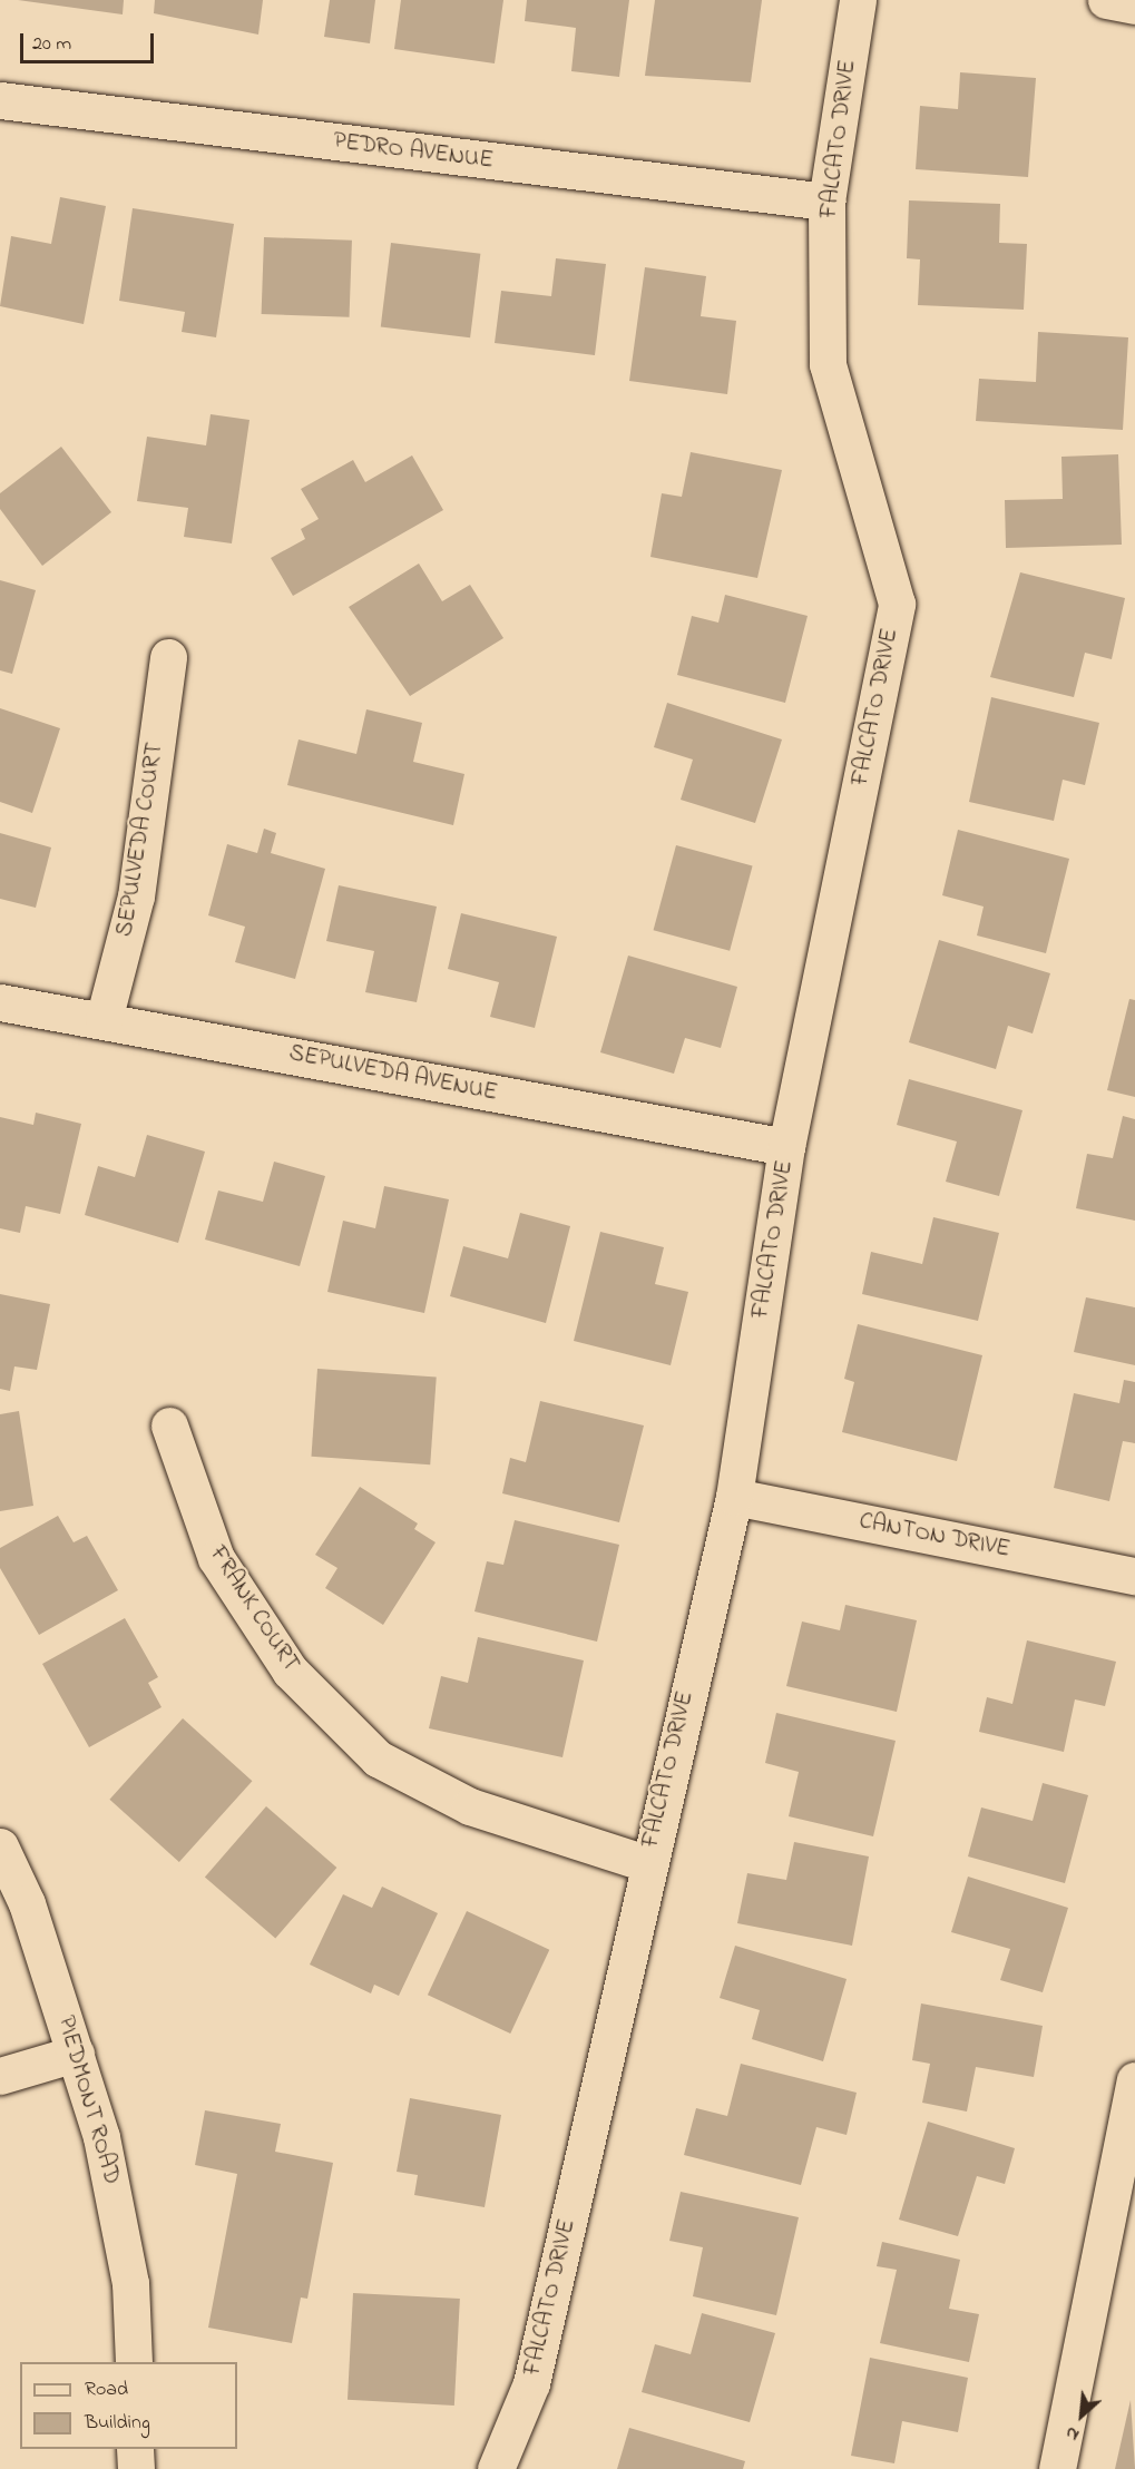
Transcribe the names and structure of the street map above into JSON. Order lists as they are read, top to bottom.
{
  "streets": {
    "street": [
      "FALCATO DRIVE",
      "PEDRO AVENUE",
      "SEPULVEDA COURT",
      "SEPULVEDA AVENUE",
      "CANTON DRIVE",
      "FRANK COURT",
      "PIEDMONT ROAD"
    ]
  },
  "crossings": [
    ["FALCATO DRIVE", "PEDRO AVENUE"],
    ["FALCATO DRIVE", "SEPULVEDA AVENUE"],
    ["FALCATO DRIVE", "CANTON DRIVE"],
    ["FALCATO DRIVE", "FRANK COURT"],
    ["SEPULVEDA COURT", "SEPULVEDA AVENUE"]
  ],
  "legend": ["Road", "Building"],
  "scale_bar": "20 m",
  "north": "bottom left"
}
